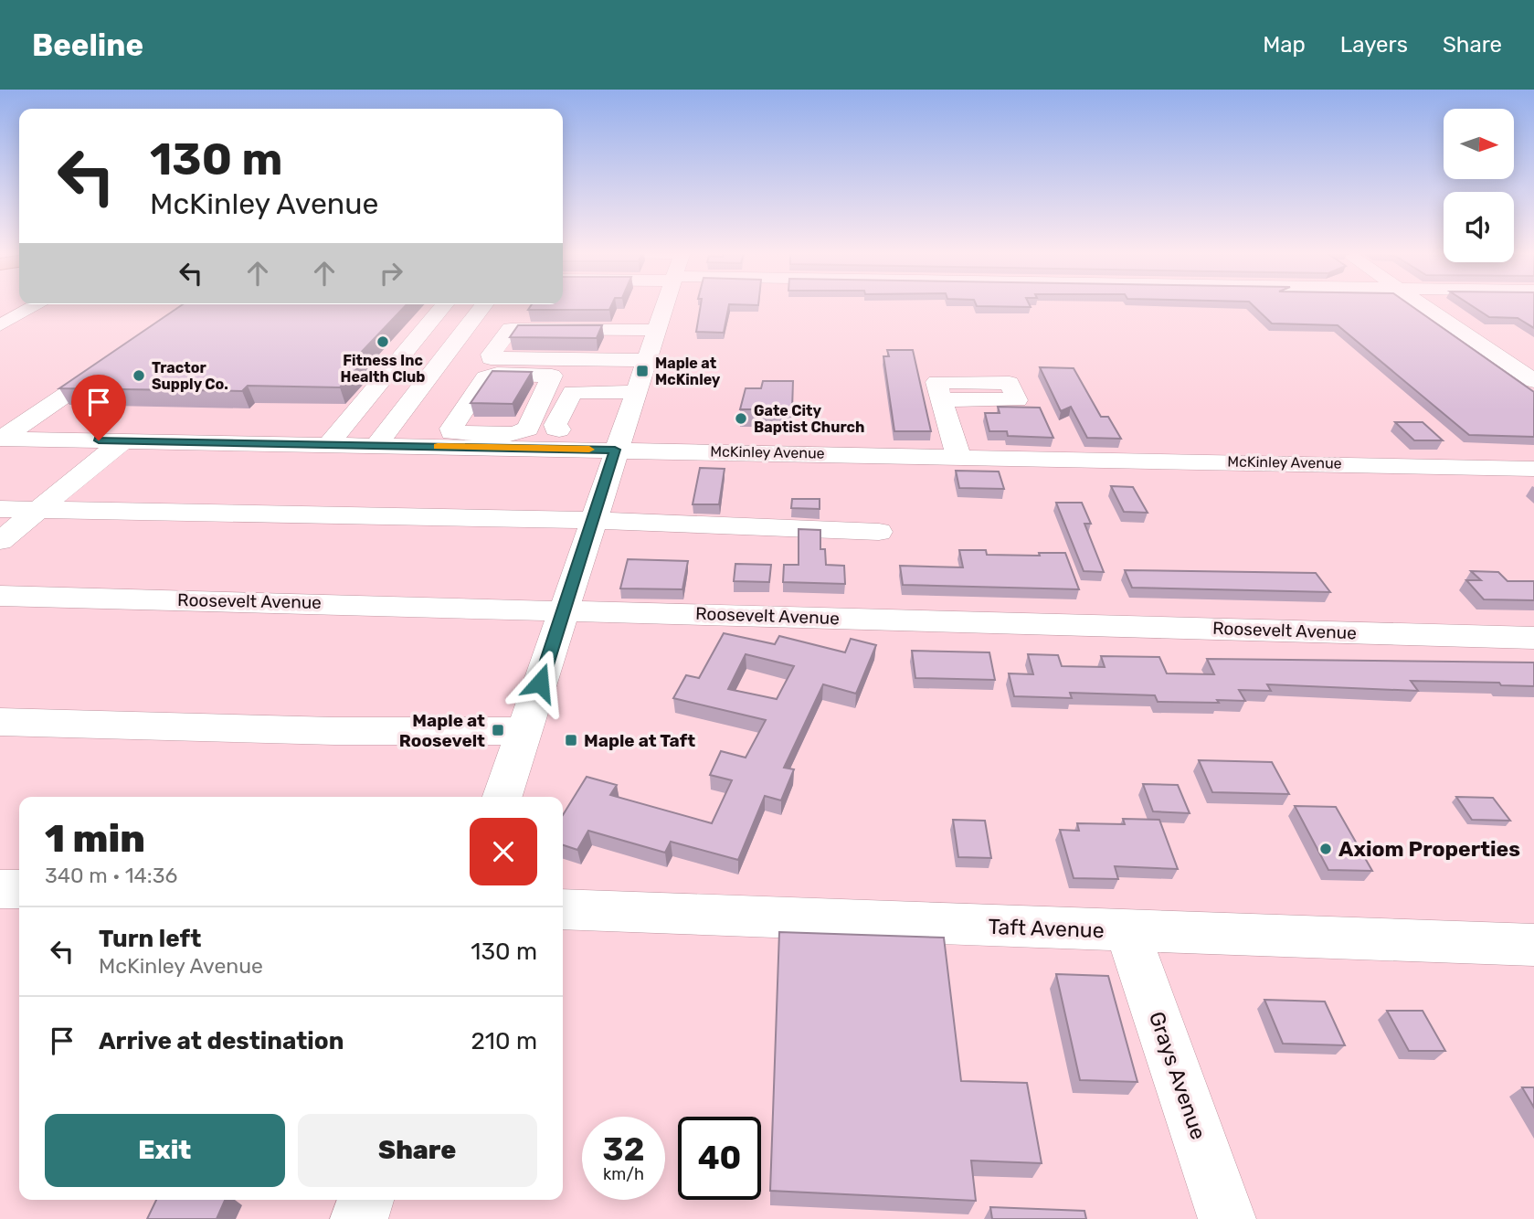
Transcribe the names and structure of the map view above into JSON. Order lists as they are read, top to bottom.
{
  "streets": {
    "street": [
      "McKinley Avenue",
      "Roosevelt Avenue",
      "Taft Avenue",
      "Grays Avenue"
    ]
  },
  "crossings": [
    ["Taft Avenue", "Grays Avenue"]
  ],
  "places": {
    "other": [
      "Fitness Inc Health Club",
      "Tractor Supply Co.",
      "Gate City Baptist Church",
      "Axiom Properties"
    ],
    "transit": ["Maple at McKinley", "Maple at Roosevelt", "Maple at Taft"]
  },
  "north": "right",
  "page": {
    "header": "Beeline",
    "nav": ["Map", "Layers", "Share"],
    "turn": ["130 m", "McKinley Avenue"],
    "heading": ["1 min", "340 m · 14:36"],
    "list": [
      {
        "name": "Turn left",
        "note": "McKinley Avenue",
        "value": "130 m"
      },
      {
        "name": "Arrive at destination",
        "value": "210 m"
      }
    ],
    "buttons": ["Exit", "Share"],
    "speed": "32 km/h",
    "limit": "40"
  }
}
